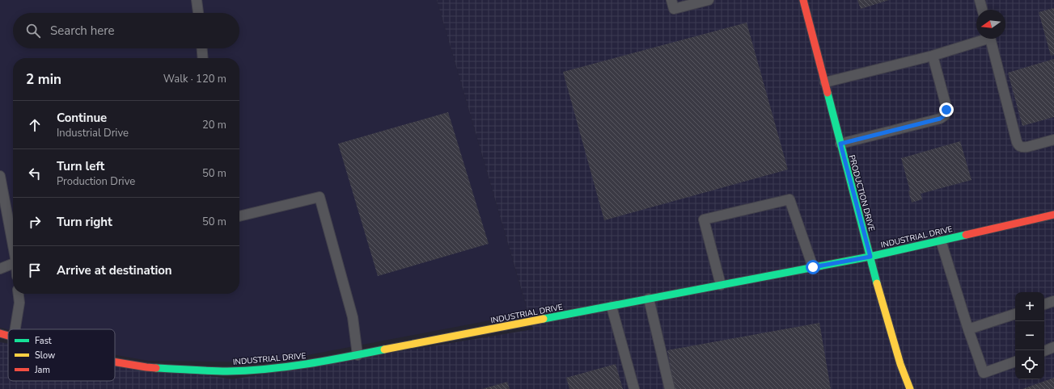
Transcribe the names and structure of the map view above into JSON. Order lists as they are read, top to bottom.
{
  "streets": {
    "street": ["PRODUCTION DRIVE", "INDUSTRIAL DRIVE"]
  },
  "crossings": [
    ["PRODUCTION DRIVE", "INDUSTRIAL DRIVE"]
  ],
  "legend": ["Fast", "Slow", "Jam"],
  "north": "left",
  "page": {
    "search": "Search here",
    "heading": ["2 min", "Walk · 120 m"],
    "list": [
      ["Continue", "Industrial Drive", "20 m"],
      ["Turn left", "Production Drive", "50 m"],
      ["Turn right", "50 m"],
      "Arrive at destination"
    ],
    "map_buttons": ["+", "−"]
  }
}
